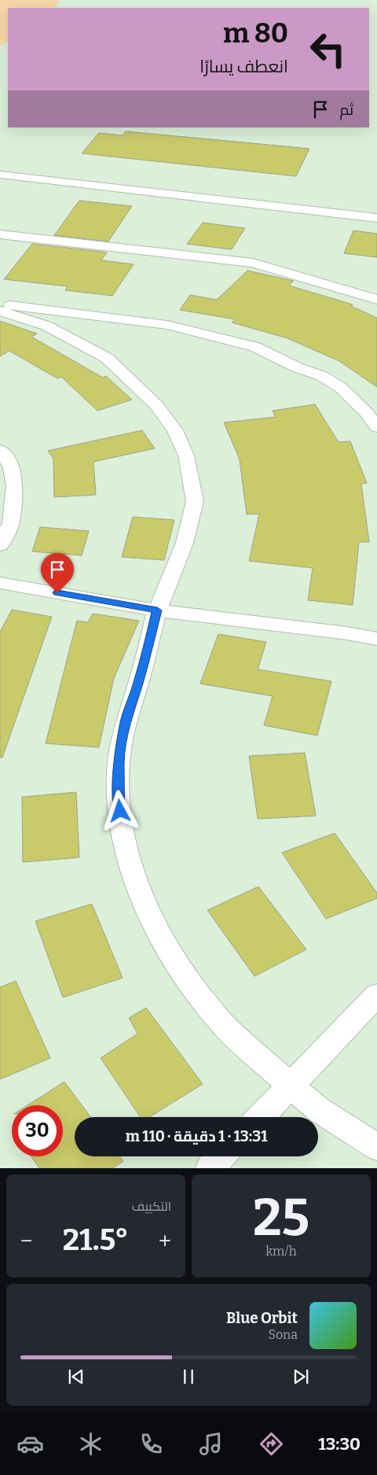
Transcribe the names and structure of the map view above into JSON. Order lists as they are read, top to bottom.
{
  "page": {
    "turn": ["80 m", "انعطف يسارًا"],
    "then": "ثم",
    "limit": "30",
    "trip": "13:31 · 1 دقيقة · 110 m",
    "tile": [
      ["25", "km/h"],
      "التكييف"
    ],
    "heat": ["−", "21.5°", "+"],
    "song": ["Blue Orbit", "Sona"],
    "tabs": "13:30"
  }
}
